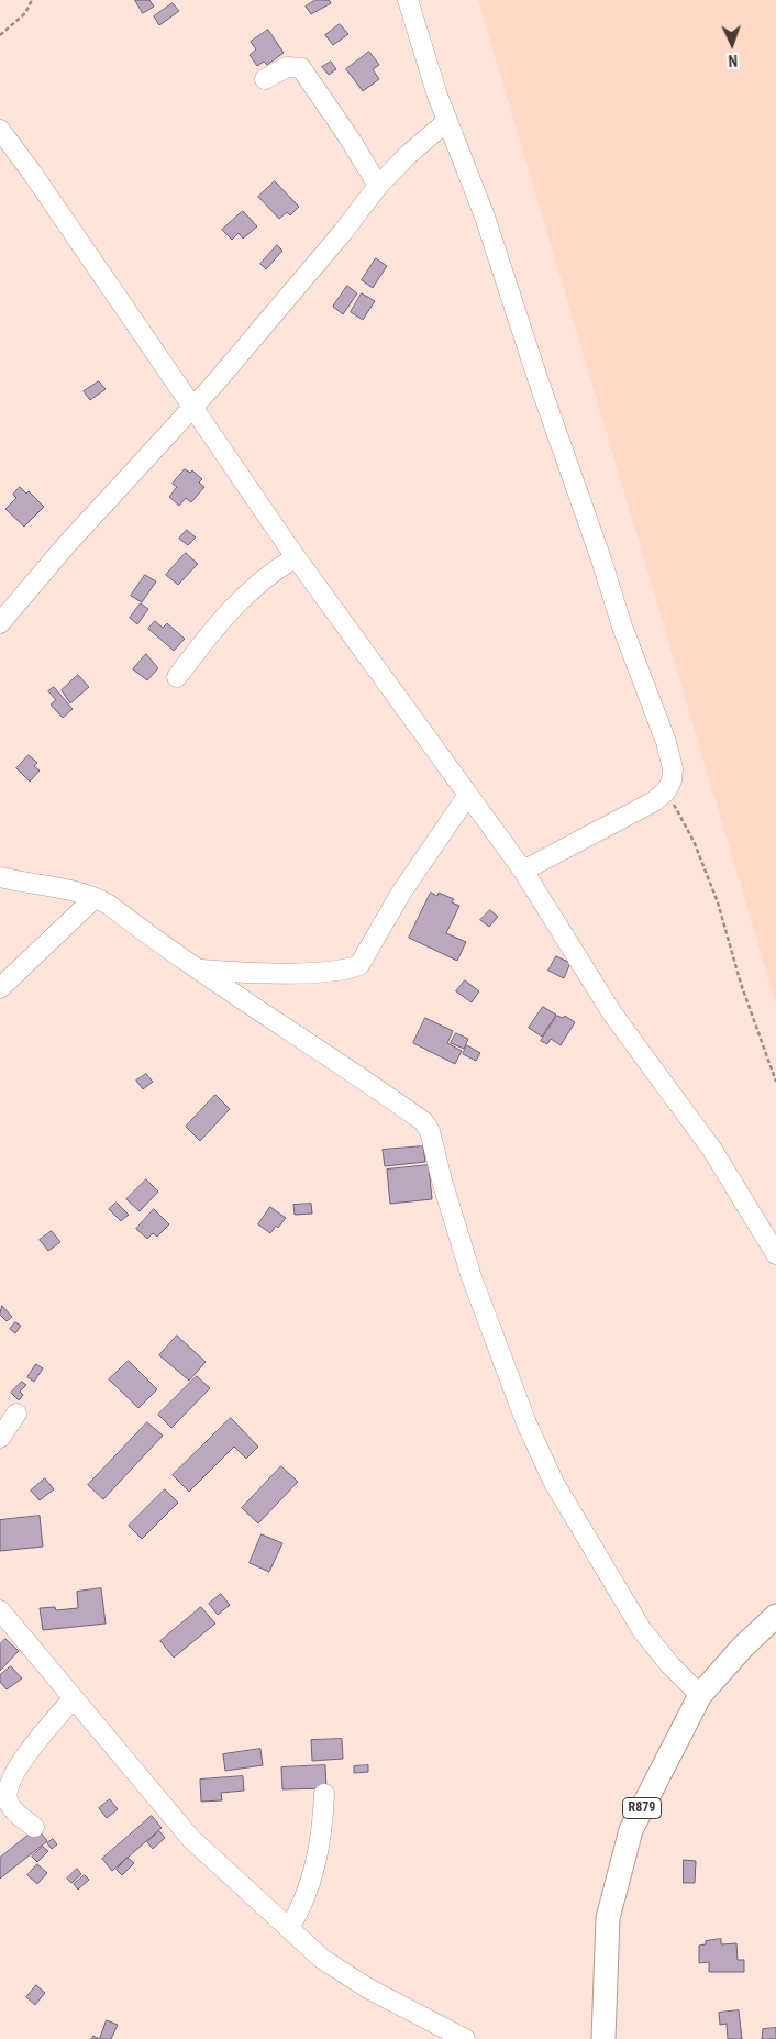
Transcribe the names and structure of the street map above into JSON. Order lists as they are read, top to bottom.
{
  "streets": {
    "main road": ["R879"]
  },
  "north": "bottom"
}
